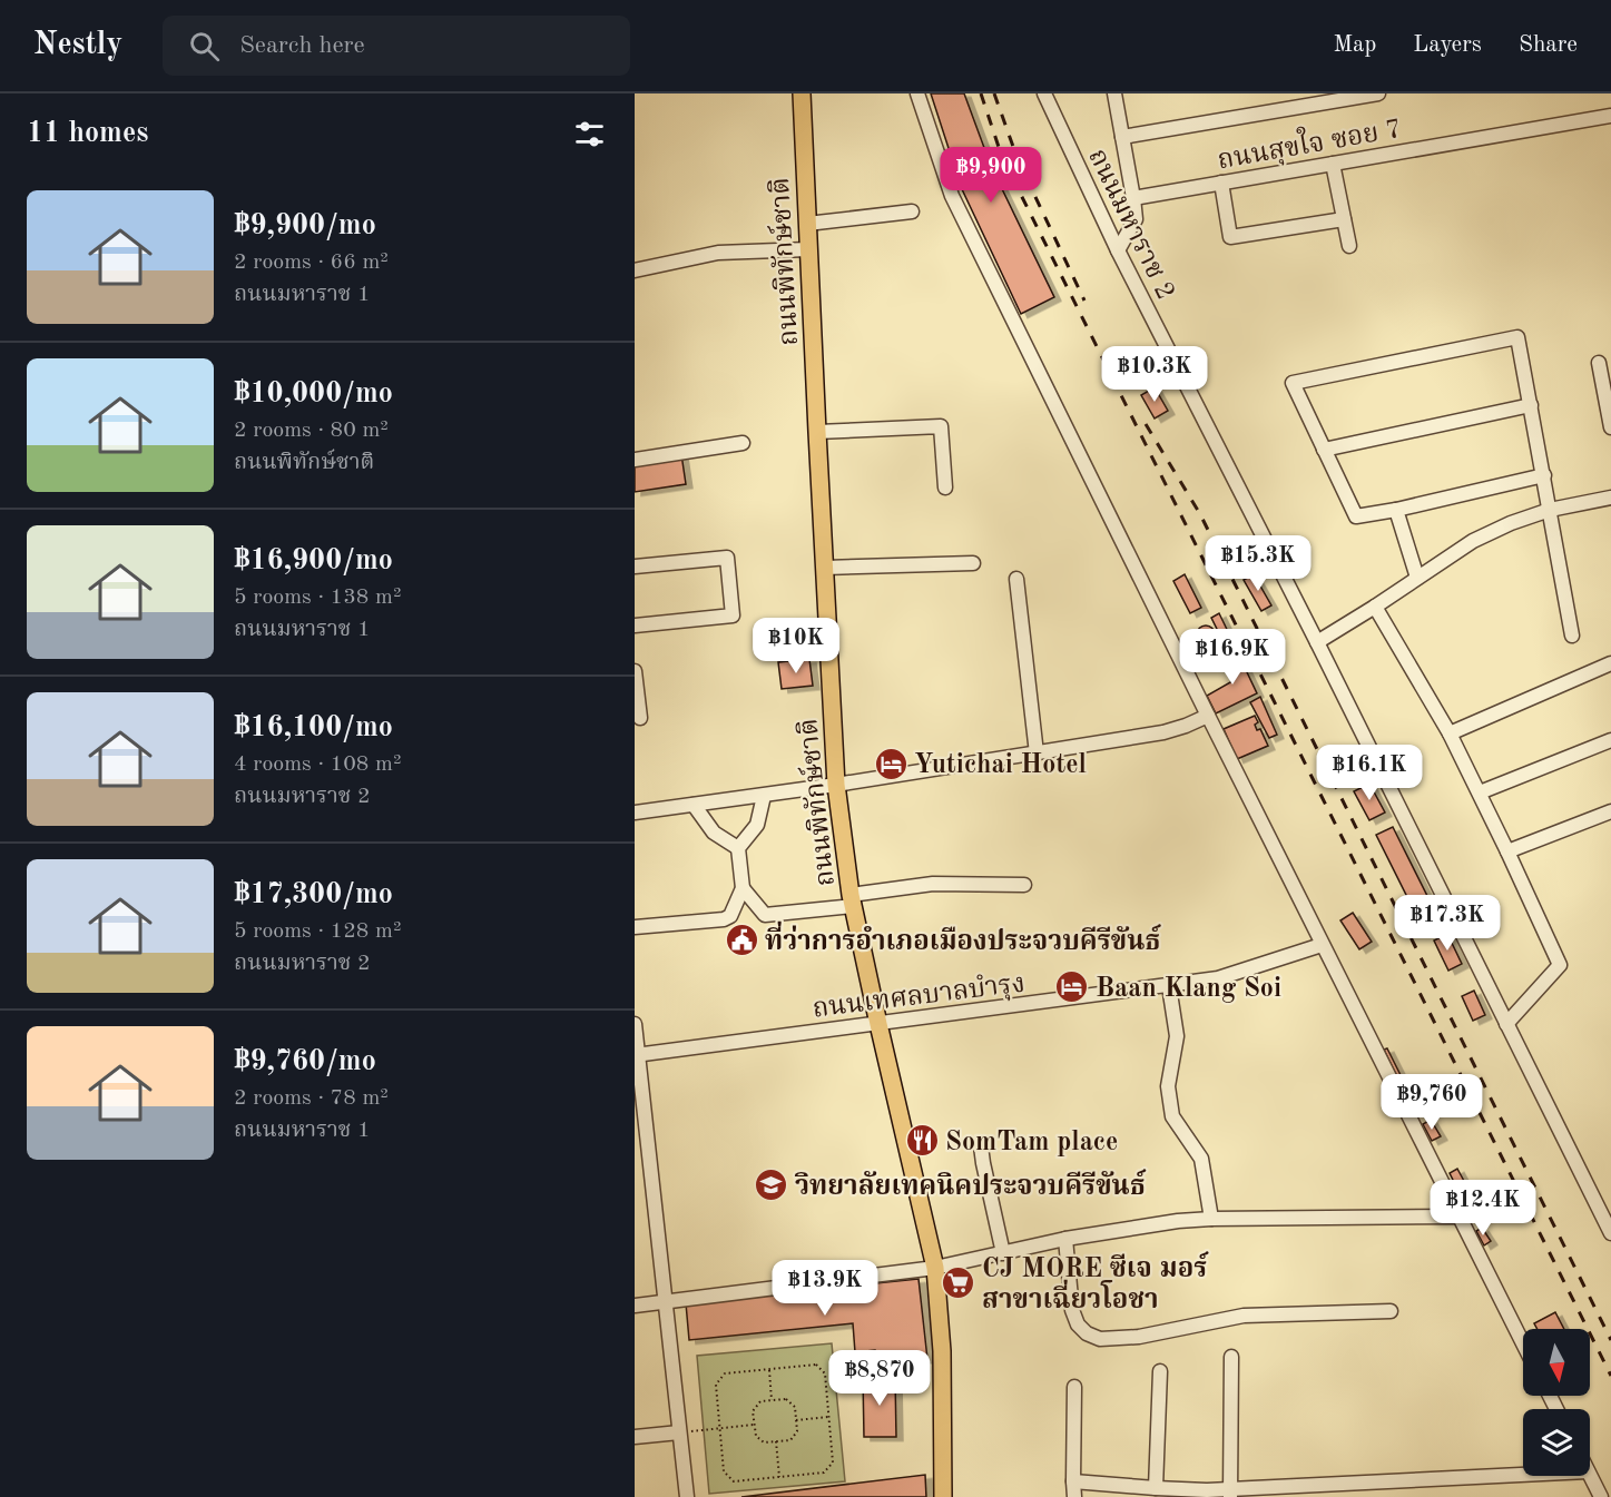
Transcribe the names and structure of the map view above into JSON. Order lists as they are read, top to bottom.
{
  "streets": {
    "main road": ["ถนนพิทักษ์ชาติ"],
    "street": ["ถนนสุขใจ ซอย 7", "ถนนมหาราช 2", "ถนนเทศลบาลบำรุง"]
  },
  "crossings": [
    ["ถนนพิทักษ์ชาติ", "ถนนเทศลบาลบำรุง"]
  ],
  "places": {
    "hotel": ["Yutichai Hotel", "Baan Klang Soi"],
    "public building": ["ที่ว่าการอำเภอเมืองประจวบคีรีขันธ์"],
    "restaurant": ["SomTam place"],
    "school or university": ["วิทยาลัยเทคนิคประจวบคีรีขันธ์"],
    "supermarket": ["CJ MORE ซีเจ มอร์ สาขาเฉี่ยวโอชา"]
  },
  "north": "bottom",
  "page": {
    "header": "Nestly",
    "search": "Search here",
    "nav": ["Map", "Layers", "Share"],
    "heading": "11 homes",
    "price": [
      "฿9,900",
      "฿10.3K",
      "฿15.3K",
      "฿10K",
      "฿16.9K",
      "฿16.1K",
      "฿17.3K",
      "฿9,760",
      "฿12.4K",
      "฿13.9K",
      "฿8,870"
    ],
    "list": [
      {
        "name": "฿9,900/mo",
        "note": "2 rooms · 66 m² · ถนนมหาราช 1"
      },
      {
        "name": "฿10,000/mo",
        "note": "2 rooms · 80 m² · ถนนพิทักษ์ชาติ"
      },
      {
        "name": "฿16,900/mo",
        "note": "5 rooms · 138 m² · ถนนมหาราช 1"
      },
      {
        "name": "฿16,100/mo",
        "note": "4 rooms · 108 m² · ถนนมหาราช 2"
      },
      {
        "name": "฿17,300/mo",
        "note": "5 rooms · 128 m² · ถนนมหาราช 2"
      },
      {
        "name": "฿9,760/mo",
        "note": "2 rooms · 78 m² · ถนนมหาราช 1"
      }
    ]
  }
}
